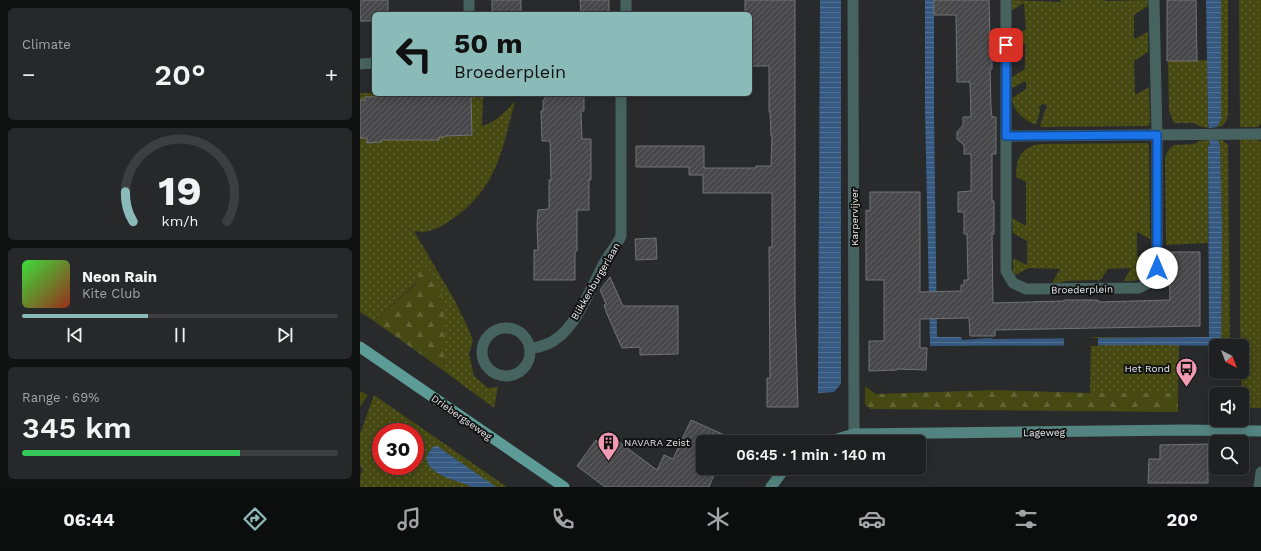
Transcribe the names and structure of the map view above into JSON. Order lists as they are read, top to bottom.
{
  "streets": {
    "main road": ["Driebergseweg", "Lageweg"],
    "street": ["Karpervijver", "Blikkenburgerlaan", "Broederplein"]
  },
  "crossings": [
    ["Karpervijver", "Lageweg"]
  ],
  "places": {
    "bus stop": ["Het Rond"],
    "building": ["NAVARA Zeist"]
  },
  "north": "bottom right",
  "page": {
    "tile": [
      "Climate",
      ["Range · 69%", "345 km"]
    ],
    "turn": ["50 m", "Broederplein"],
    "heat": ["−", "20°", "+"],
    "song": ["Neon Rain", "Kite Club"],
    "limit": "30",
    "trip": "06:45 · 1 min · 140 m",
    "tabs": ["06:44", "20°"],
    "gauge": ["19", "km/h"]
  }
}
